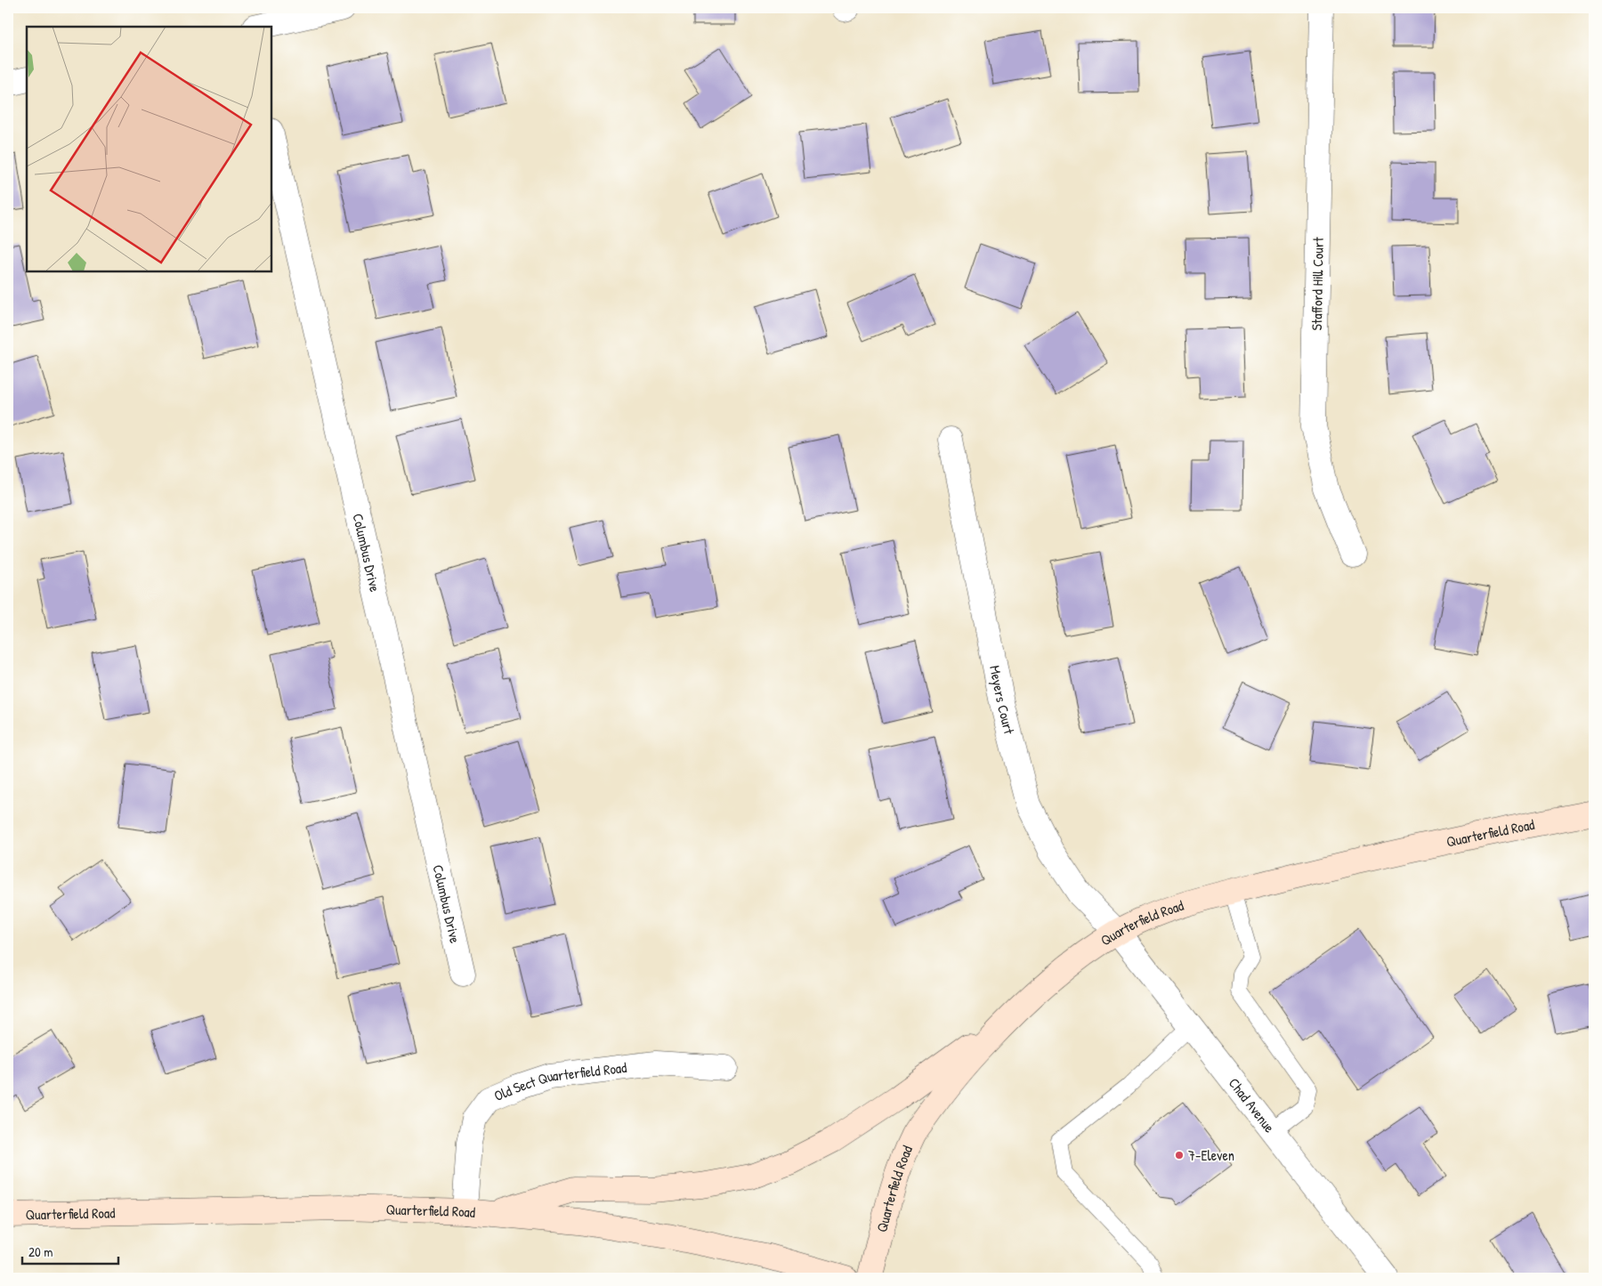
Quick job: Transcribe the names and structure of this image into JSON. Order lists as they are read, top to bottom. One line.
{"streets":{"main road":["Quarterfield Road"],"street":["Stafford Hill Court","Columbus Drive","Meyers Court","Old Sect Quarterfield Road","Chad Avenue"]},"crossings":[["Meyers Court","Quarterfield Road"],["Meyers Court","Chad Avenue"],["Quarterfield Road","Old Sect Quarterfield Road"],["Quarterfield Road","Chad Avenue"]],"places":["7-Eleven"],"scale_bar":"20 m"}
